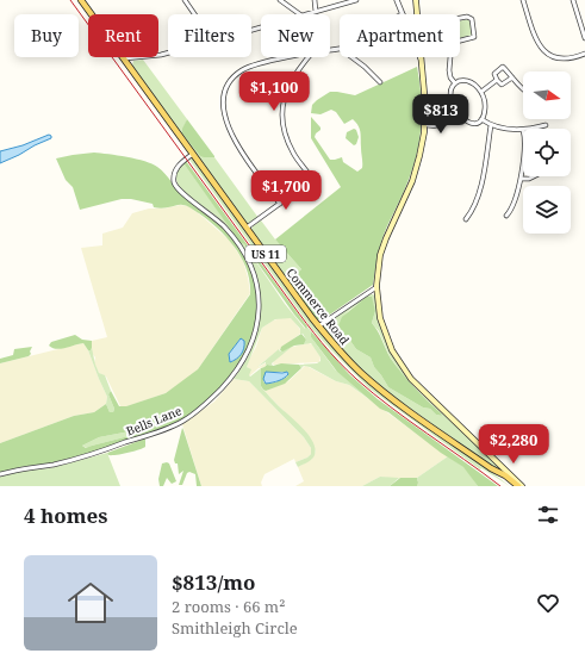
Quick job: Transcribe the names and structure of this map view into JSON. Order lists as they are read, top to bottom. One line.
{"streets":{"main road":["US 11","Commerce Road"],"street":["Bells Lane"]},"crossings":[["US 11","Commerce Road"],["Commerce Road","Bells Lane"]],"north":"right","page":{"chip":["Buy","Rent","Filters","New","Apartment"],"price":["$1,100","$813","$1,700","$2,280"],"heading":"4 homes","list":[{"name":"$813/mo","note":"2 rooms · 66 m² · Smithleigh Circle"}]}}
